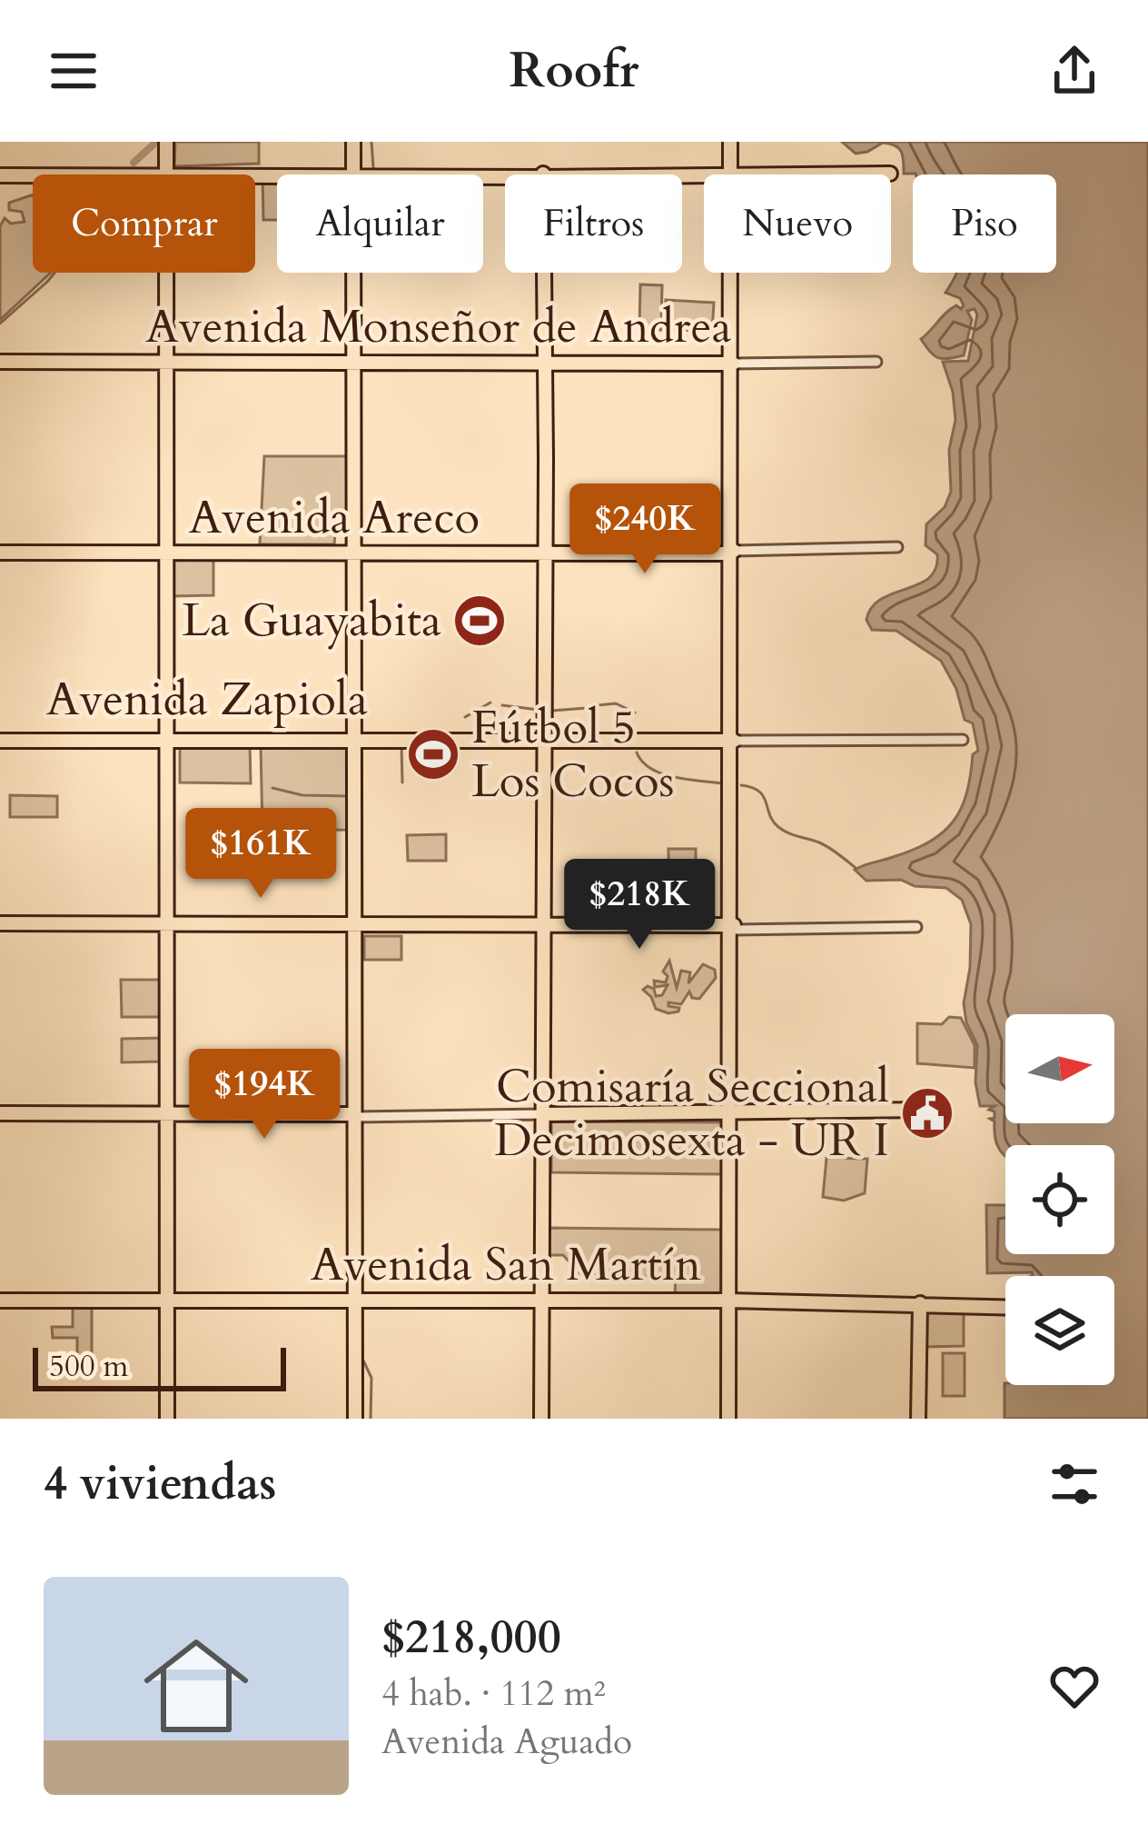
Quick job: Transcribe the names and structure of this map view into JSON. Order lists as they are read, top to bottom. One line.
{"streets":{"main road":["Avenida Monseñor de Andrea","Avenida Areco","Avenida Zapiola","Avenida San Martín"]},"places":{"sports":["La Guayabita","Fútbol 5 Los Cocos"],"public building":["Comisaría Seccional Decimosexta - UR I"]},"scale_bar":"500 m","north":"right","page":{"header":"Roofr","chip":["Comprar","Alquilar","Filtros","Nuevo","Piso"],"price":["$240K","$161K","$218K","$194K"],"scale":"500 m","heading":"4 viviendas","list":[{"name":"$218,000","note":"4 hab. · 112 m² · Avenida Aguado"}]}}
